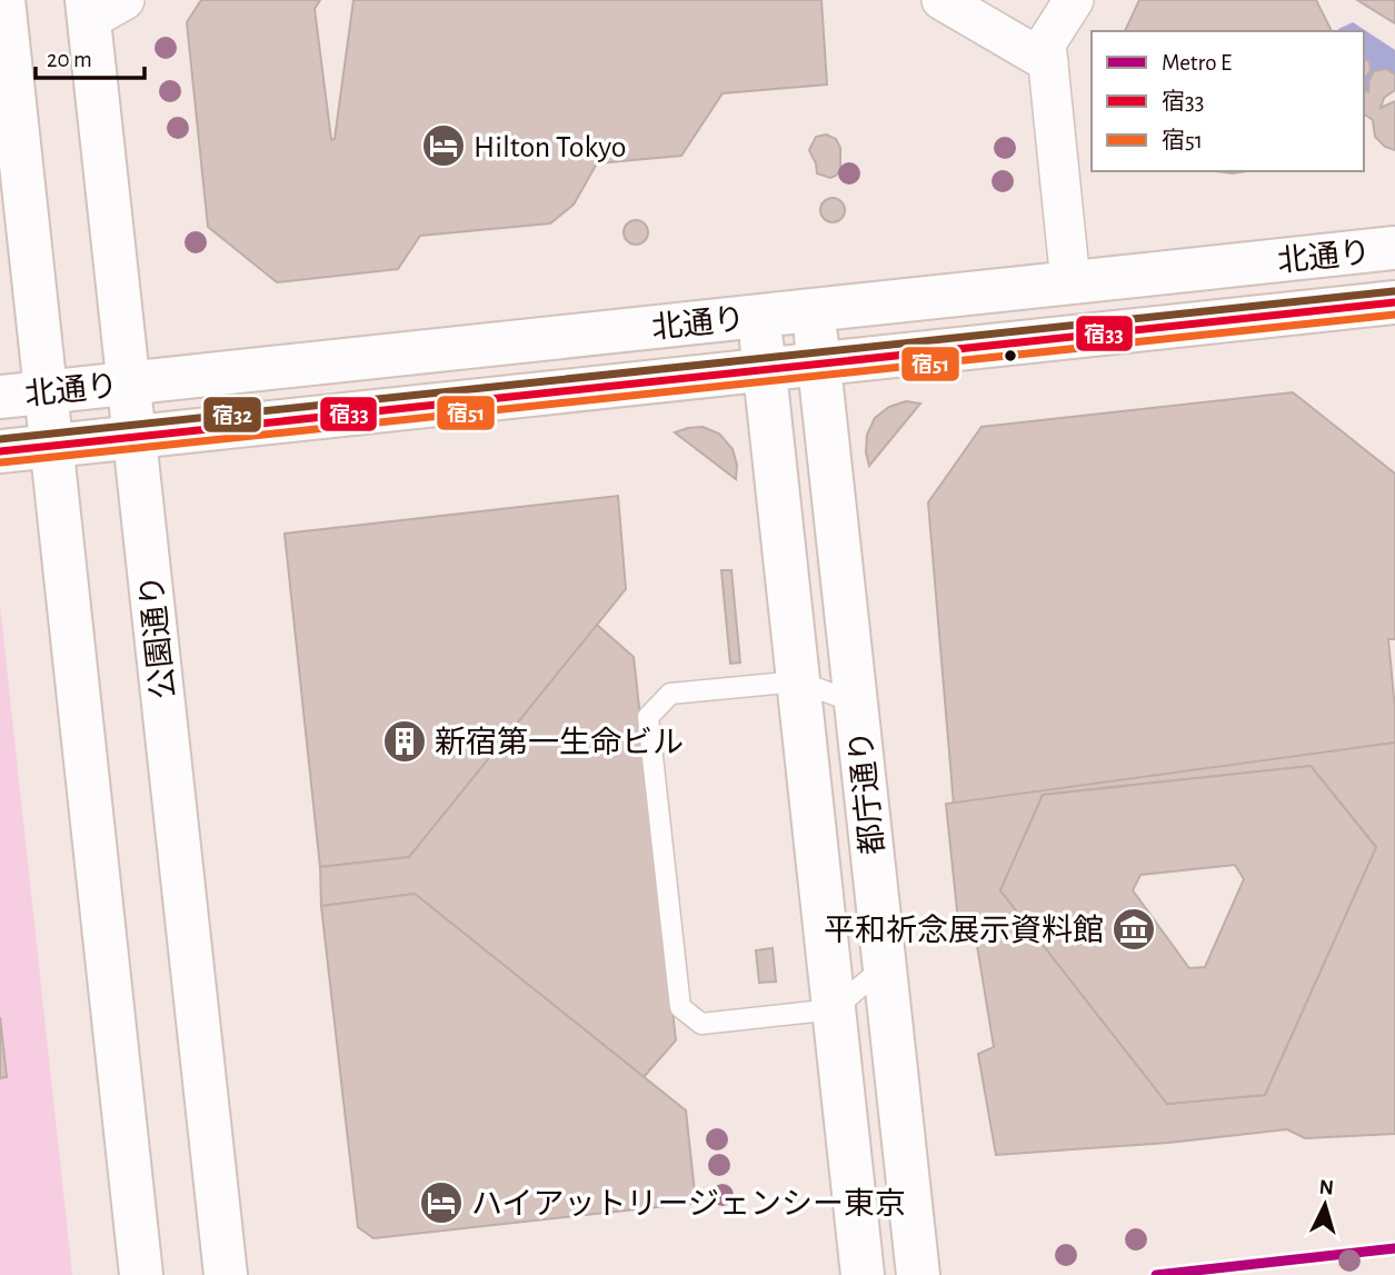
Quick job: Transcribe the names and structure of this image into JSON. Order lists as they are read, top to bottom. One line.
{"streets":{"main road":["北通り","公園通り","都庁通り"]},"crossings":[["北通り","公園通り"],["北通り","都庁通り"]],"places":{"hotel":["Hilton Tokyo","ハイアットリージェンシー東京"],"building":["新宿第一生命ビル"],"museum":["平和祈念展示資料館"]},"lines":["transit line 宿32","transit line 宿33","transit line 宿51","metro line E"],"legend":["Metro E","宿33","宿51"],"scale_bar":"20 m","north":"top"}
